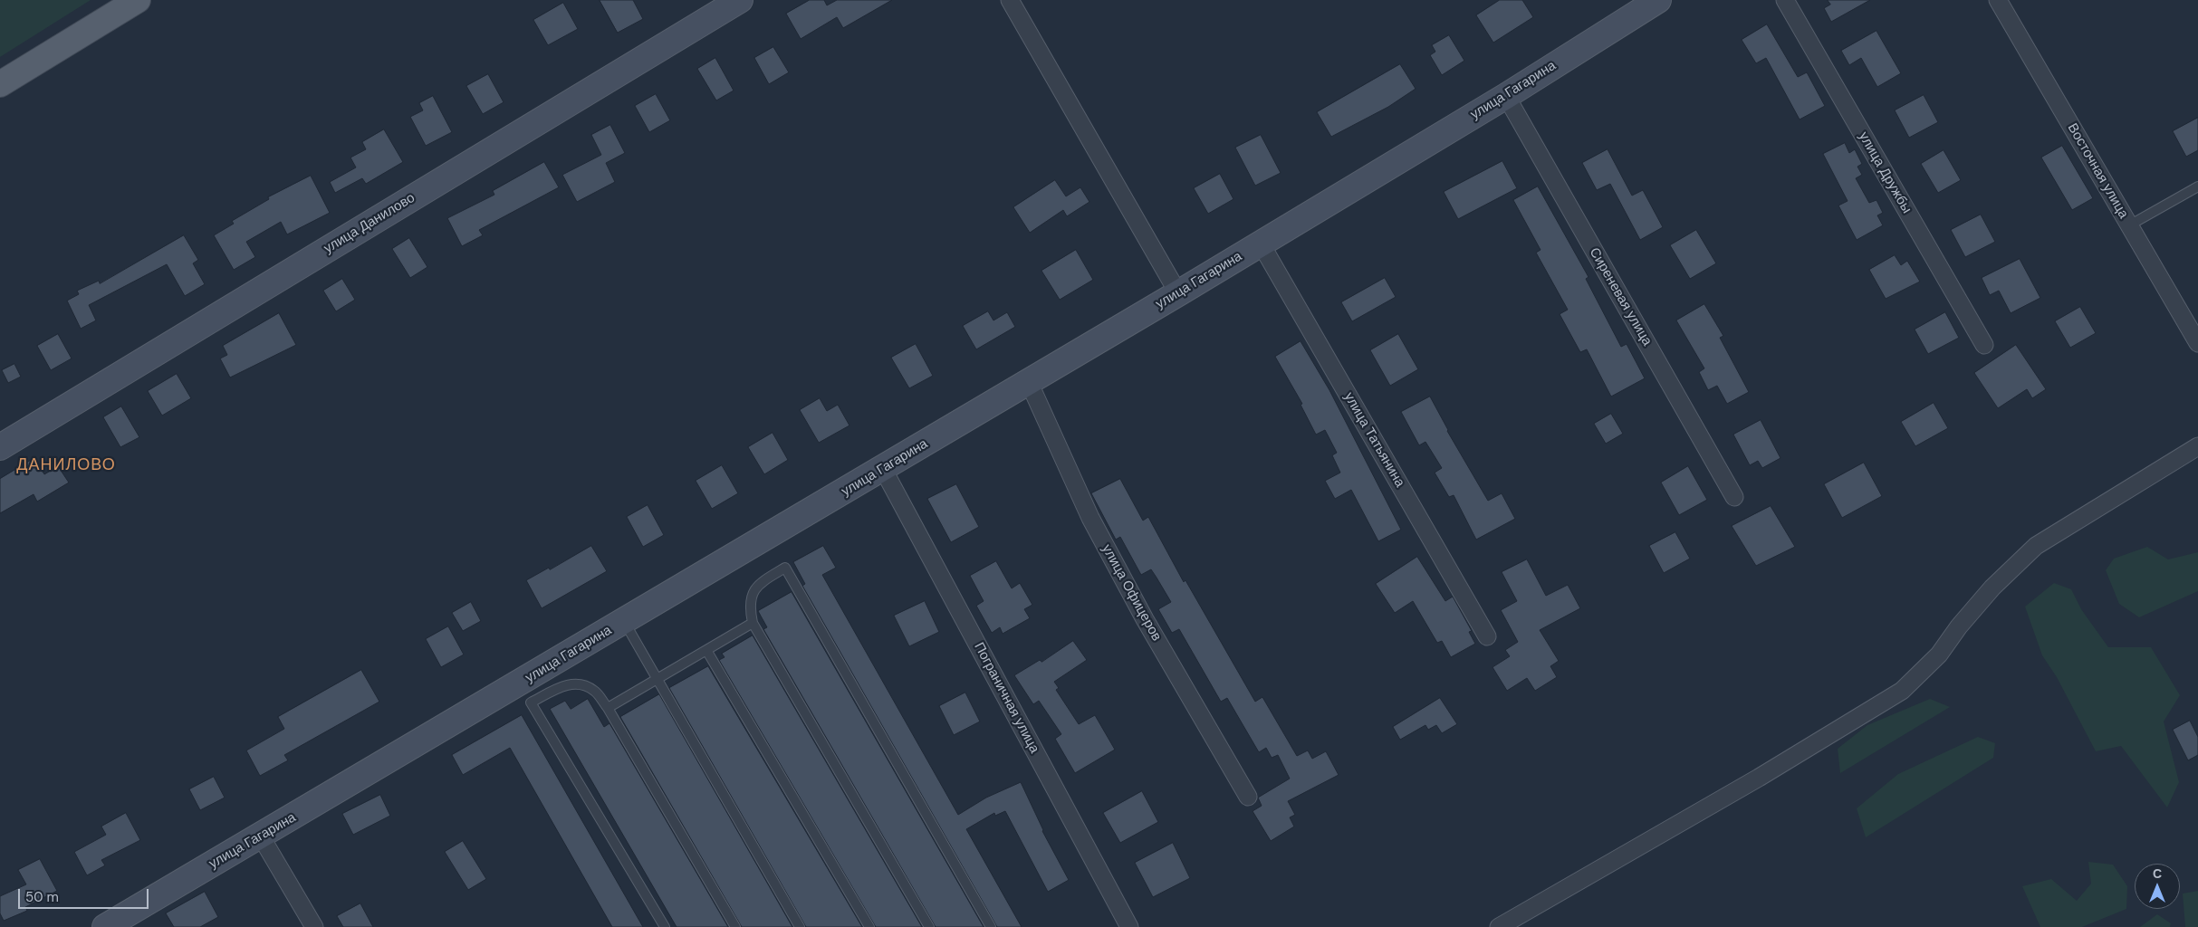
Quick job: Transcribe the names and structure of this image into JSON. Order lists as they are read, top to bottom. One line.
{"streets":{"street":["улица Гагарина","Восточная улица","улица Дружбы","улица Данилово","Сиреневая улица","улица Татьянина","улица Офицеров","Пограничная улица"]},"crossings":[["улица Гагарина","Сиреневая улица"],["улица Гагарина","улица Татьянина"],["улица Гагарина","улица Офицеров"],["улица Гагарина","Пограничная улица"]],"districts":["ДАНИЛОВО"],"scale_bar":"50 m","north":"top"}
